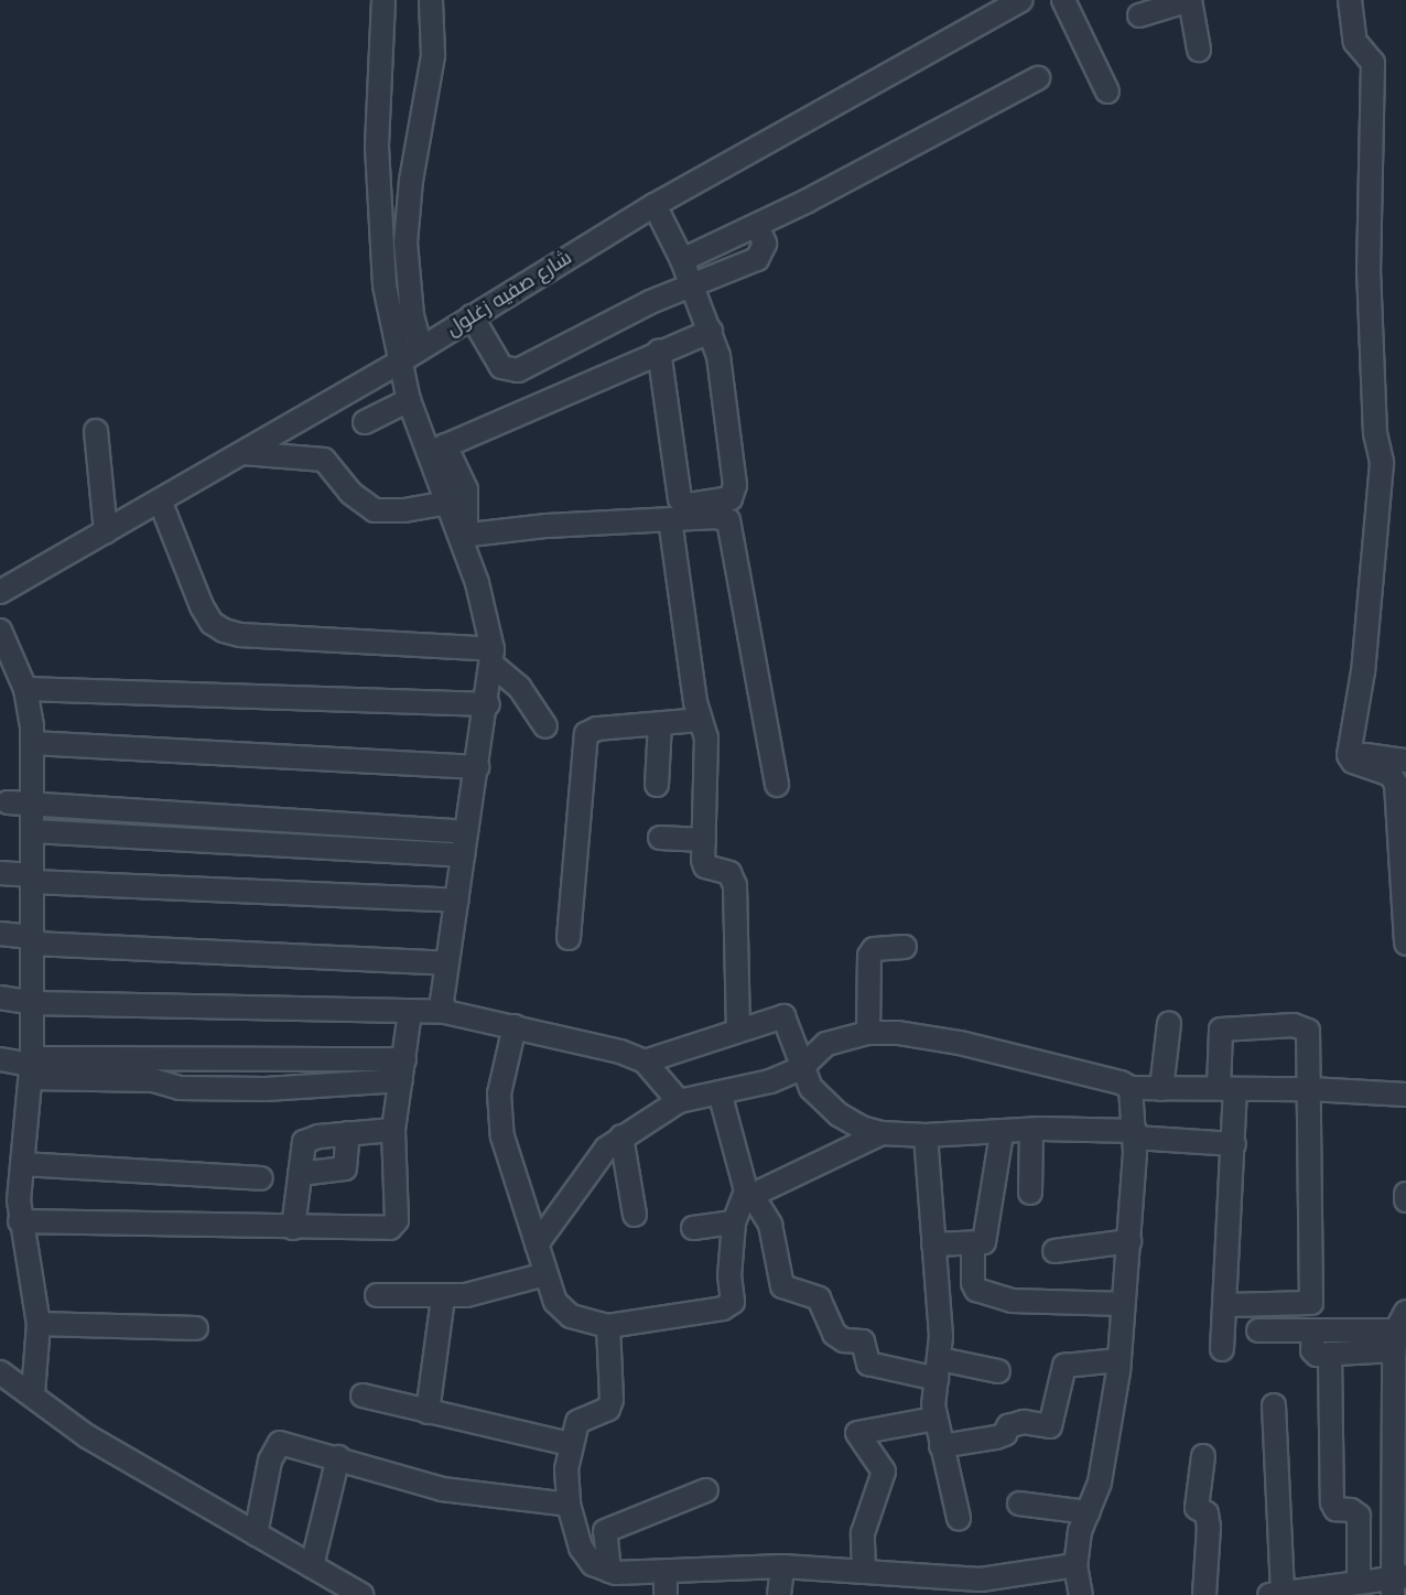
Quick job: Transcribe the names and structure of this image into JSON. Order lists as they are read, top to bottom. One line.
{"streets":{"street":["شارع صفيه زغلول"]}}
